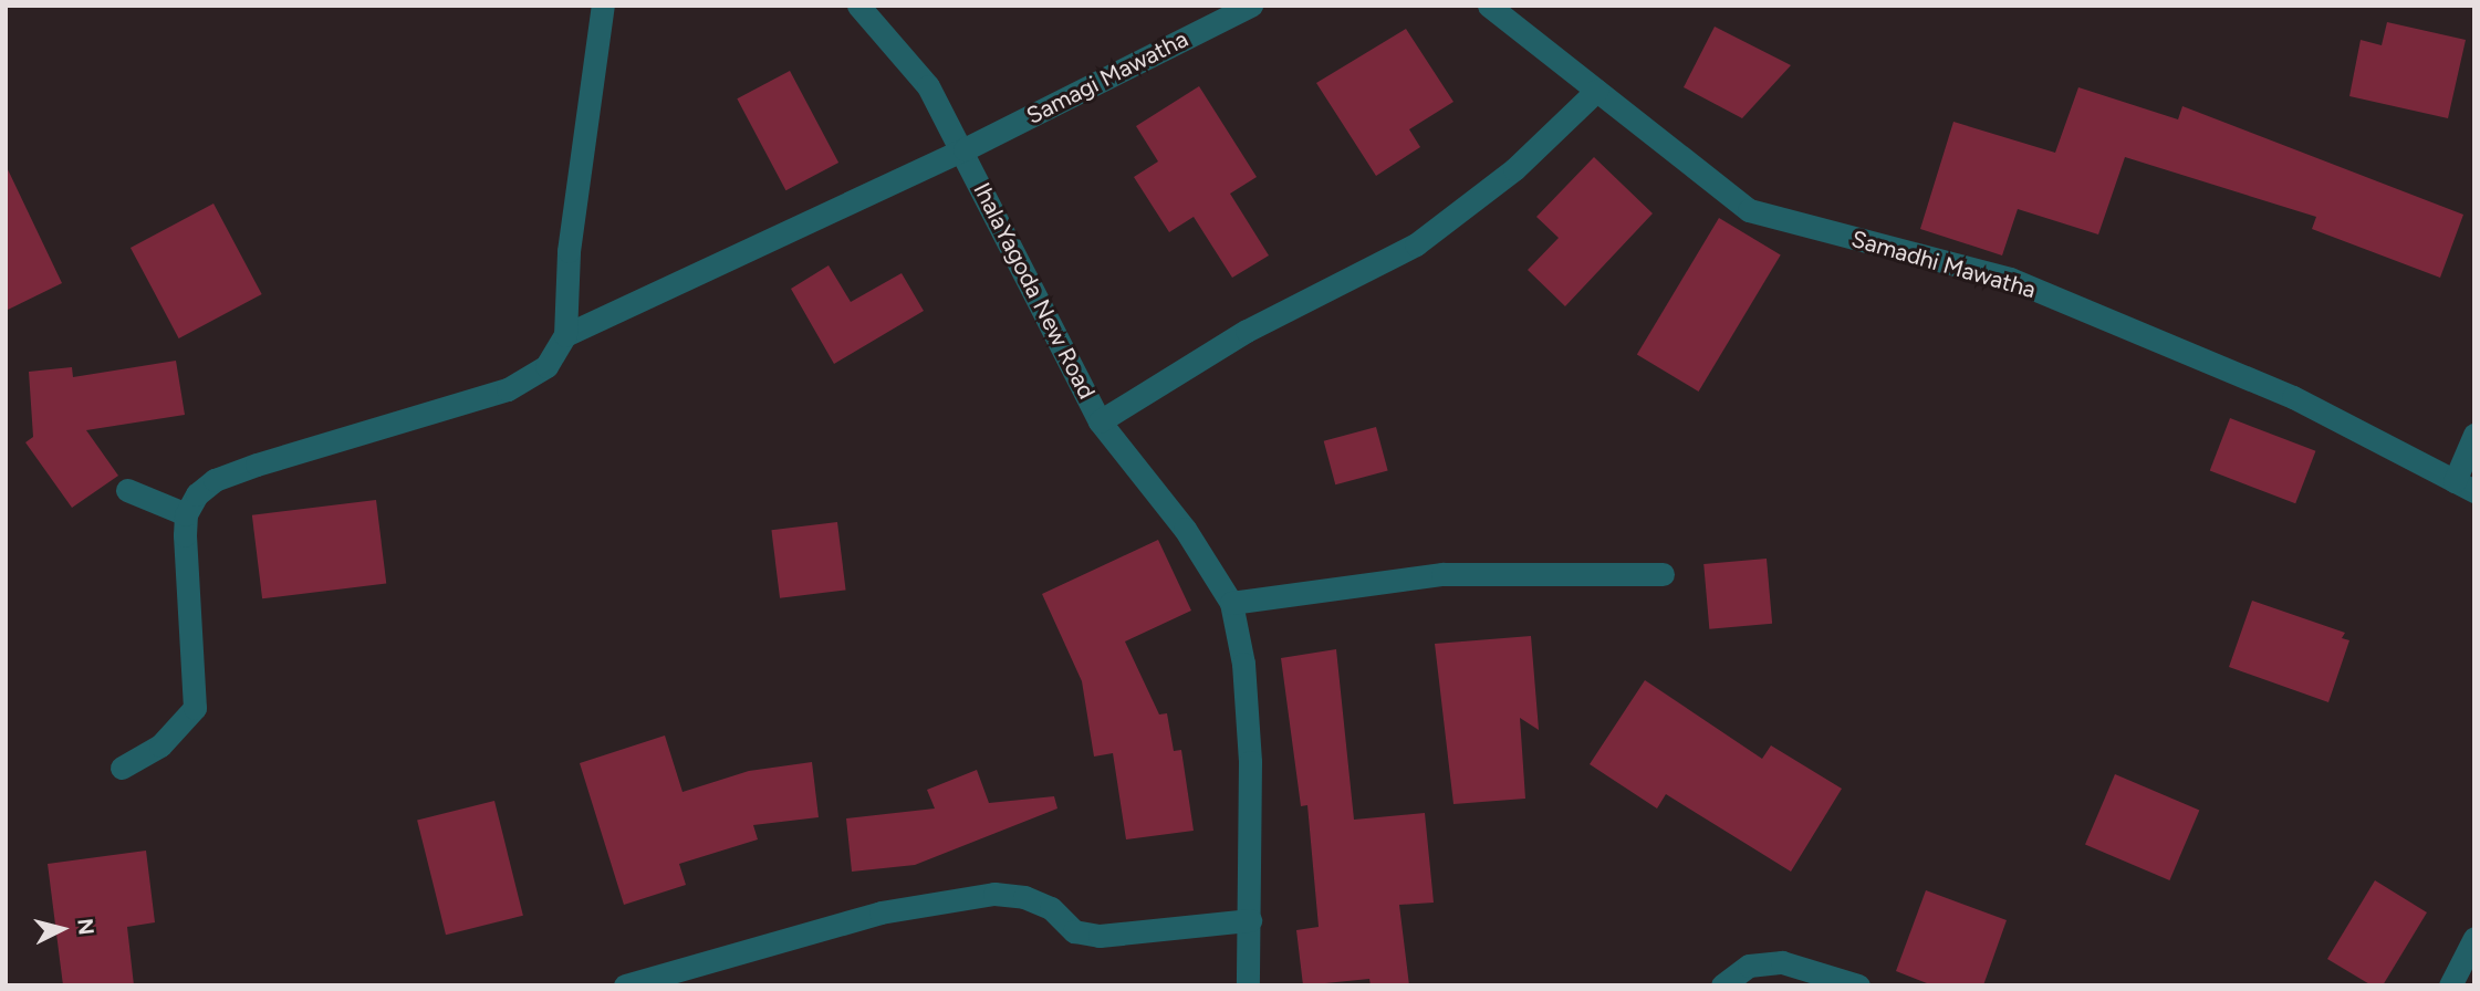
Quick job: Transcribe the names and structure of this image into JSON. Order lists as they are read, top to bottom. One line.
{"streets":{"street":["Samagi Mawatha","Samadhi Mawatha","IhalaYagoda New Road"]},"crossings":[["Samagi Mawatha","IhalaYagoda New Road"]],"north":"right"}
